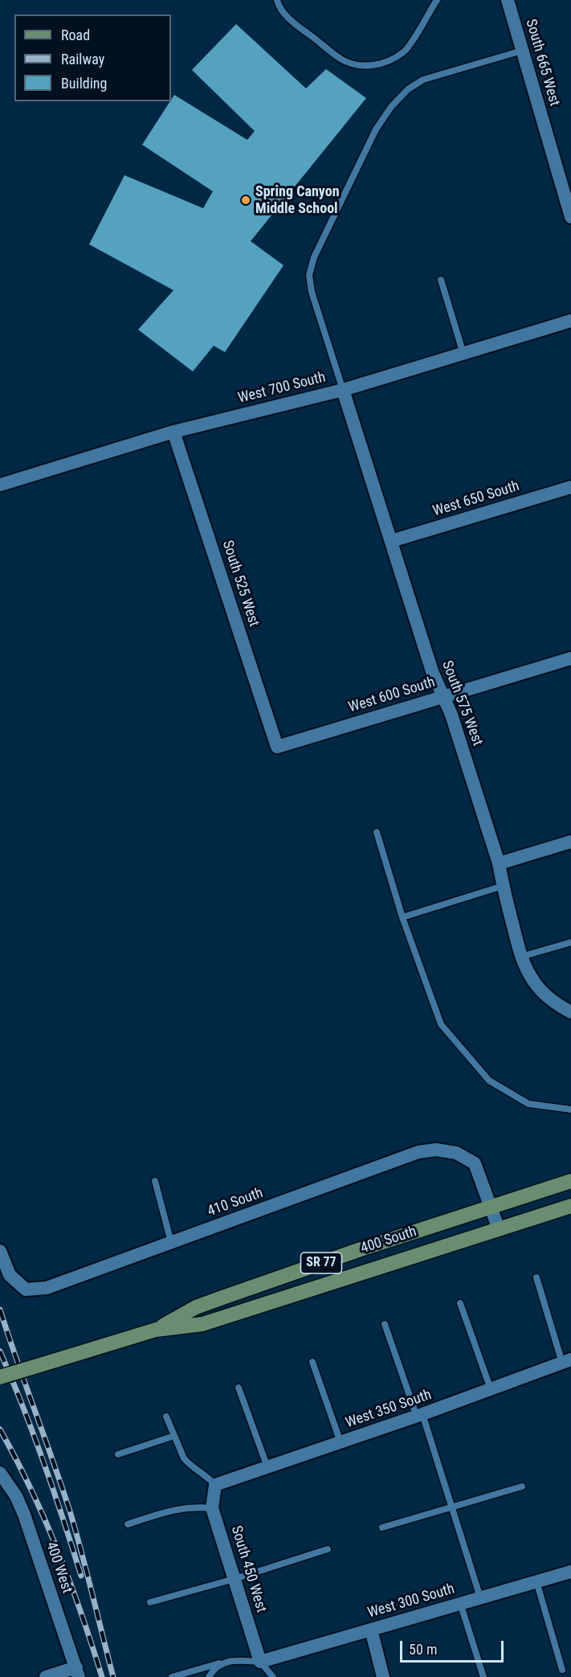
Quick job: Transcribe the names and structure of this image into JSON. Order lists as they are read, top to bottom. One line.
{"streets":{"main road":["400 South","SR 77"],"street":["South 665 West","West 700 South","West 650 South","South 525 West","West 600 South","South 575 West","410 South","West 350 South","400 West","South 450 West","West 300 South"]},"crossings":[["West 700 South","South 525 West"],["West 700 South","South 575 West"],["West 650 South","South 575 West"],["South 525 West","West 600 South"],["West 600 South","South 575 West"],["410 South","400 South"],["West 350 South","South 450 West"],["South 450 West","West 300 South"]],"places":["Spring Canyon Middle School"],"legend":["Road","Railway","Building"],"scale_bar":"50 m"}
